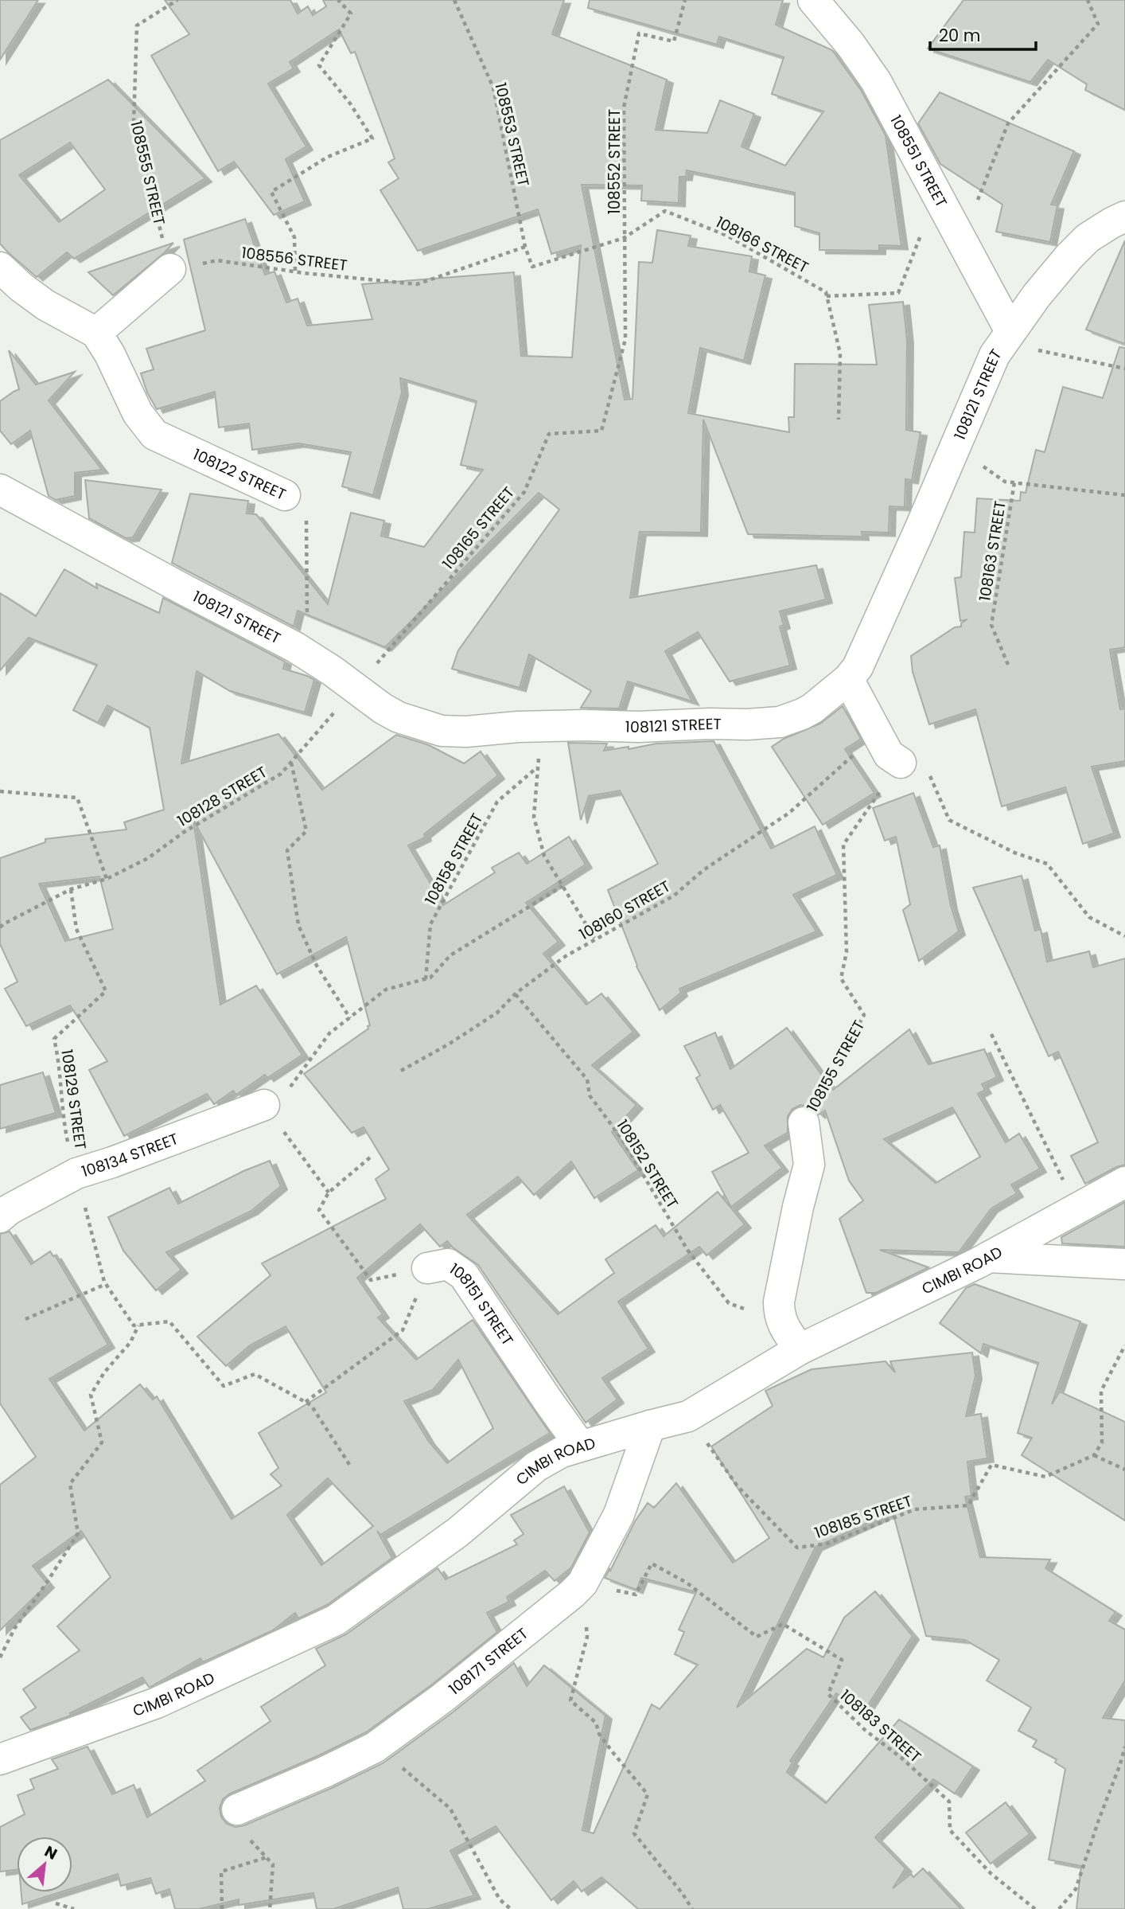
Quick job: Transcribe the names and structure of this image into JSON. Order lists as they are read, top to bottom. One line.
{"streets":{"street":["108551 STREET","108121 STREET","108122 STREET","108155 STREET","108134 STREET","CIMBI ROAD","108151 STREET","108171 STREET"],"path":["108553 STREET","108552 STREET","108555 STREET","108166 STREET","108556 STREET","108165 STREET","108163 STREET","108128 STREET","108158 STREET","108160 STREET","108129 STREET","108152 STREET","108185 STREET","108183 STREET"]},"crossings":[["108553 STREET","108556 STREET"],["108551 STREET","108121 STREET"],["108552 STREET","108166 STREET"],["108552 STREET","108165 STREET"],["108555 STREET","108556 STREET"],["108166 STREET","108165 STREET"],["108121 STREET","108122 STREET"],["108121 STREET","108165 STREET"],["108121 STREET","108128 STREET"],["108165 STREET","108128 STREET"],["108128 STREET","108129 STREET"],["108160 STREET","108152 STREET"],["108155 STREET","108152 STREET"],["108129 STREET","108134 STREET"],["CIMBI ROAD","108151 STREET"],["CIMBI ROAD","108185 STREET"],["CIMBI ROAD","108171 STREET"],["108171 STREET","108183 STREET"]],"scale_bar":"20 m","north":"top right"}
